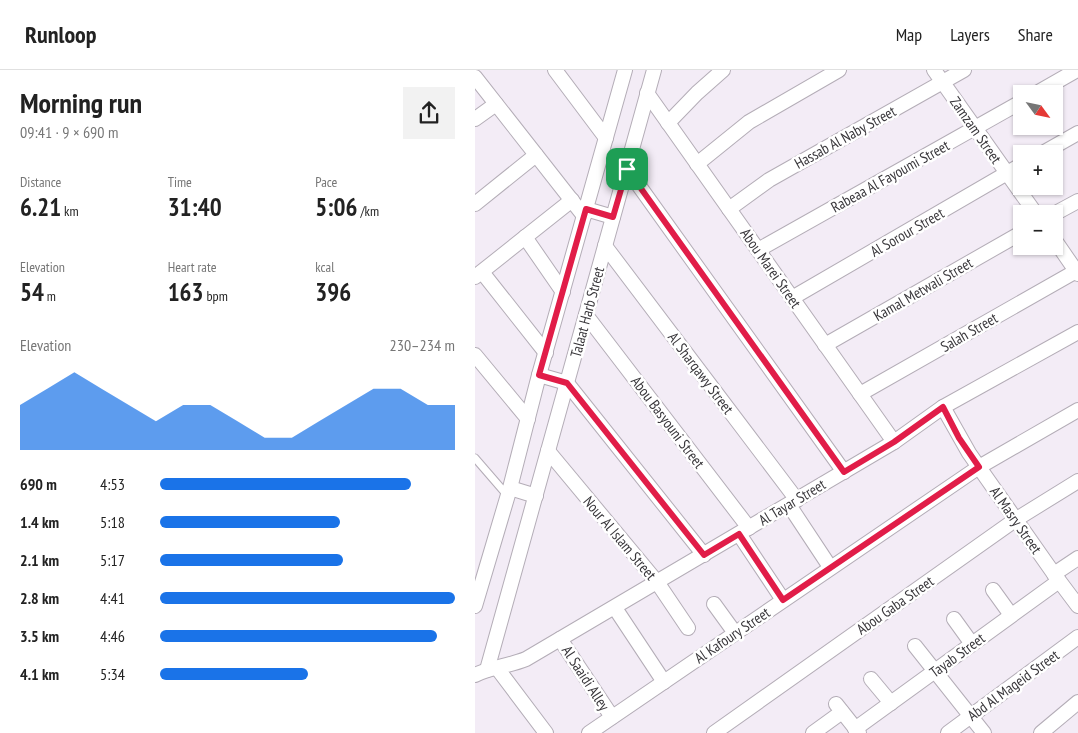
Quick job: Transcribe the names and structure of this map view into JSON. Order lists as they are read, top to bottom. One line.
{"streets":{"street":["Zamzam Street","Hassab Al Naby Street","Rabeaa Al Fayoumi Street","Al Sorour Street","Abou Marei Street","Kamal Metwali Street","Talaat Harb Street","Salah Street","Al Sharqawy Street","Abou Basyouni Street","Al Tayar Street","Al Masry Street","Nour Al Islam Street","Abou Gaba Street","Al Kafoury Street","Tayab Street","Al Saaidi Alley","Abd Al Mageid Street"]},"crossings":[["Zamzam Street","Hassab Al Naby Street"],["Zamzam Street","Rabeaa Al Fayoumi Street"],["Zamzam Street","Al Sorour Street"],["Hassab Al Naby Street","Abou Marei Street"],["Rabeaa Al Fayoumi Street","Abou Marei Street"],["Al Sorour Street","Abou Marei Street"],["Abou Marei Street","Kamal Metwali Street"],["Abou Marei Street","Talaat Harb Street"],["Abou Marei Street","Salah Street"],["Abou Marei Street","Al Tayar Street"],["Talaat Harb Street","Al Sharqawy Street"],["Talaat Harb Street","Abou Basyouni Street"],["Talaat Harb Street","Al Tayar Street"],["Talaat Harb Street","Nour Al Islam Street"],["Al Sharqawy Street","Al Tayar Street"],["Al Sharqawy Street","Al Kafoury Street"],["Abou Basyouni Street","Al Tayar Street"],["Abou Basyouni Street","Al Kafoury Street"],["Al Tayar Street","Al Masry Street"],["Al Tayar Street","Nour Al Islam Street"],["Al Tayar Street","Al Saaidi Alley"],["Al Masry Street","Abou Gaba Street"],["Al Masry Street","Al Kafoury Street"],["Al Masry Street","Tayab Street"],["Al Kafoury Street","Al Saaidi Alley"]],"north":"bottom right","page":{"header":"Runloop","nav":["Map","Layers","Share"],"heading":["Morning run","09:41 · 9 × 690 m"],"map_buttons":["+","−"],"stats":[["Distance","6.21 km"],["Time","31:40"],["Pace","5:06 /km"],["Elevation","54 m"],["Heart rate","163 bpm"],["kcal","396"]],"chart":["Elevation","230–234 m"],"list":[{"name":"690 m","note":"4:53"},{"name":"1.4 km","note":"5:18"},{"name":"2.1 km","note":"5:17"},{"name":"2.8 km","note":"4:41"},{"name":"3.5 km","note":"4:46"},{"name":"4.1 km","note":"5:34"}]}}
